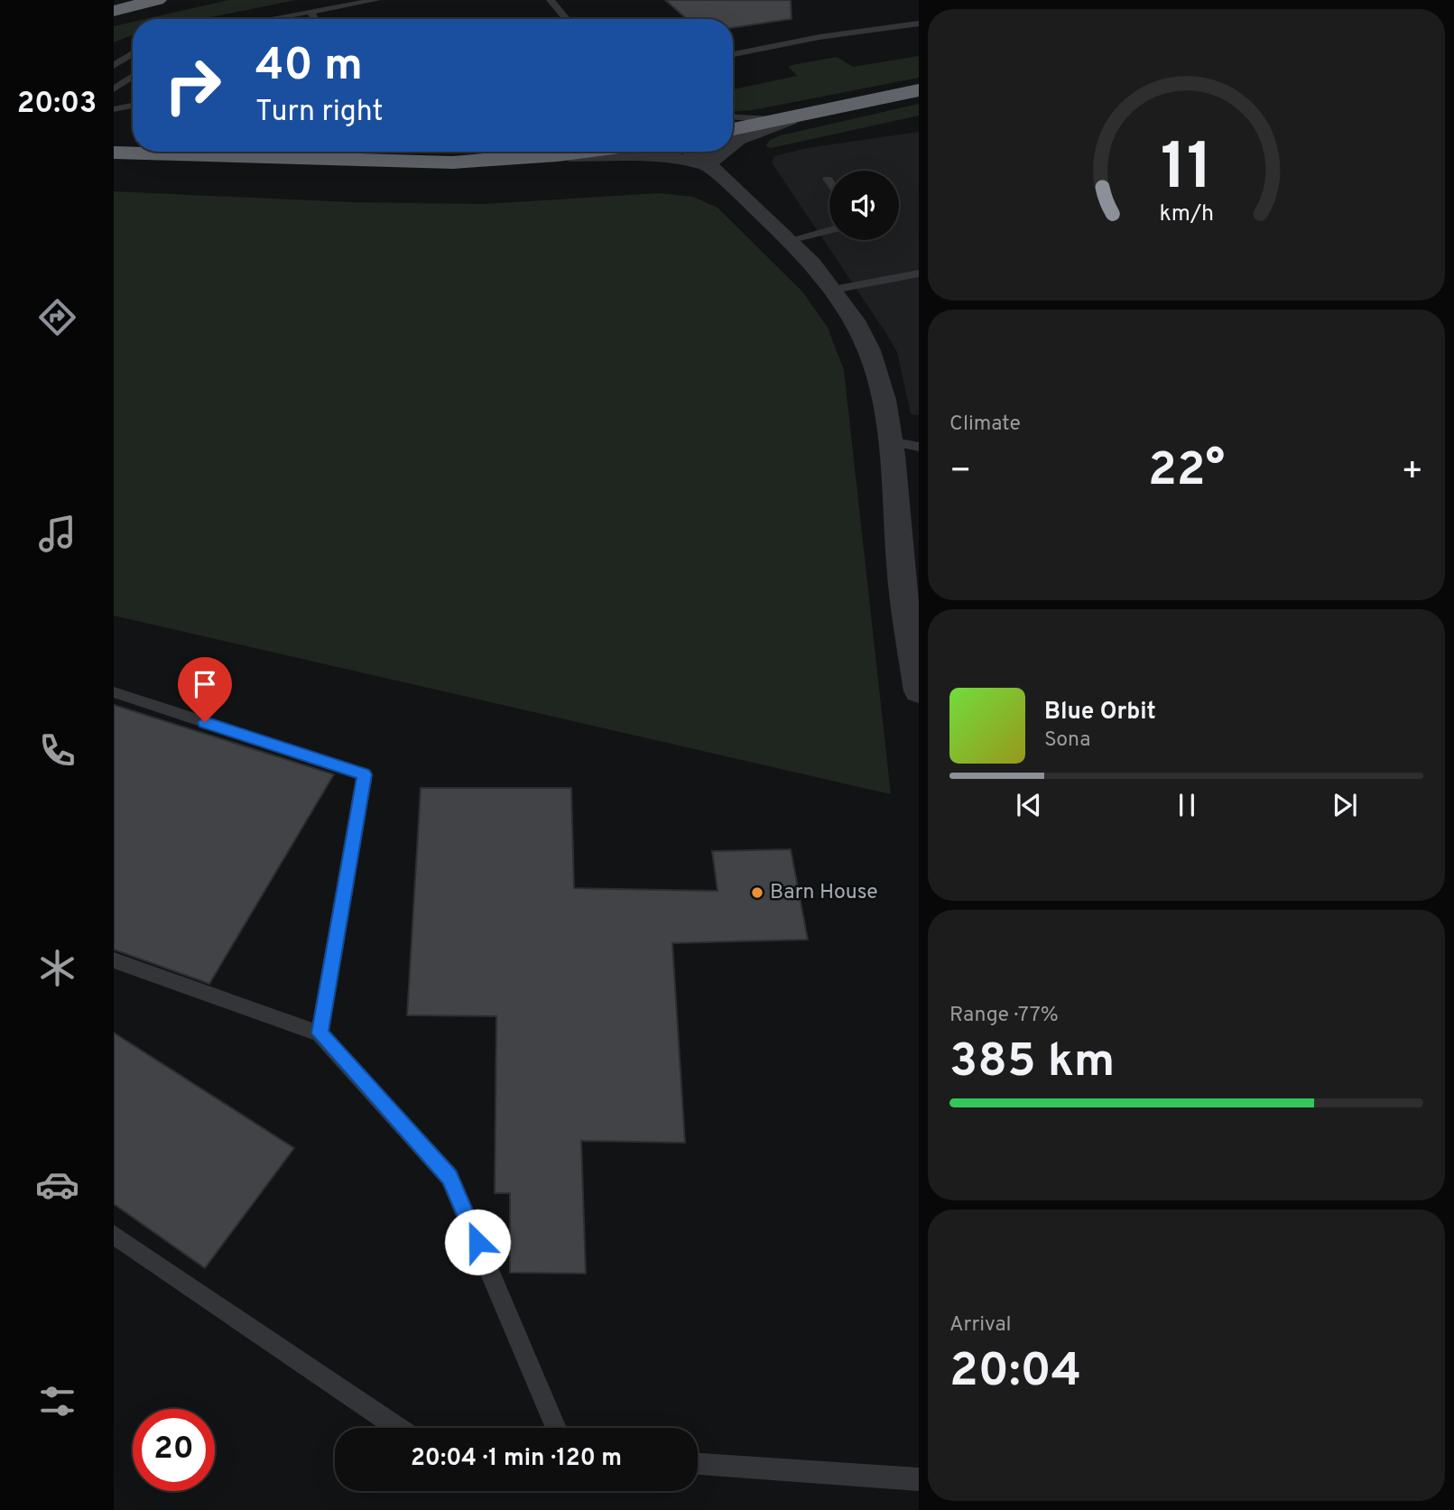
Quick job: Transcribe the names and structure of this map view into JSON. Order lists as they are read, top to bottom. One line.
{"places":["Barn House"],"page":{"tabs":"20:03","turn":["40 m","Turn right"],"tile":["Climate",["Range · 77%","385 km"],["Arrival","20:04"]],"heat":["−","22°","+"],"song":["Blue Orbit","Sona"],"limit":"20","trip":"20:04 · 1 min · 120 m","gauge":["11","km/h"]}}
